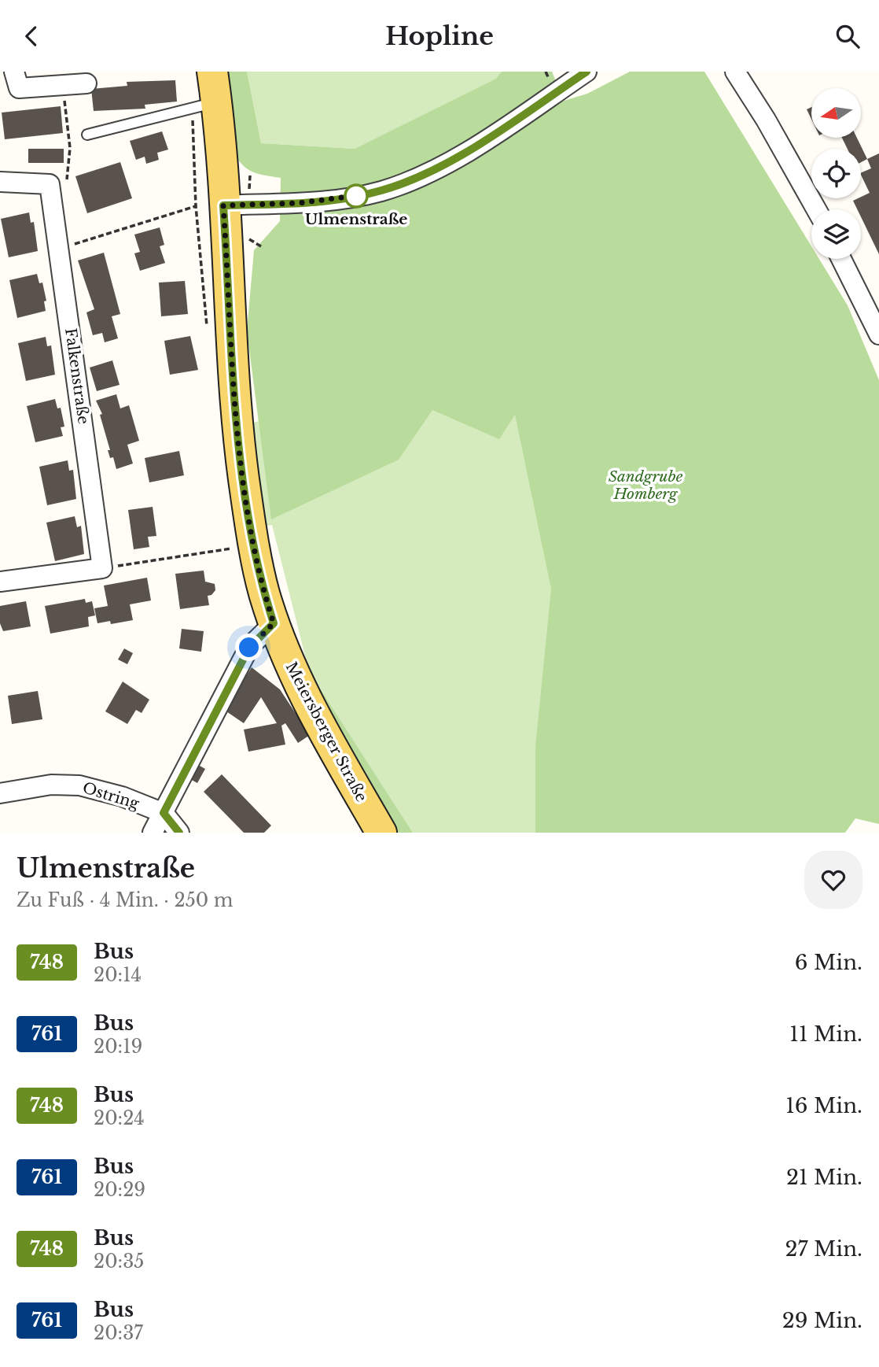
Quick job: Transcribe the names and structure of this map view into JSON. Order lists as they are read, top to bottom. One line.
{"streets":{"main road":["Meiersberger Straße"],"street":["Falkenstraße","Ostring"]},"parks":["Sandgrube Homberg"],"places":["Ulmenstraße"],"lines":["bus line 748"],"north":"left","page":{"header":"Hopline","heading":["Ulmenstraße","Zu Fuß · 4 Min. · 250 m"],"list":[{"mark":"748","name":"Bus","note":"20:14","value":"6 Min."},{"mark":"761","name":"Bus","note":"20:19","value":"11 Min."},{"mark":"748","name":"Bus","note":"20:24","value":"16 Min."},{"mark":"761","name":"Bus","note":"20:29","value":"21 Min."},{"mark":"748","name":"Bus","note":"20:35","value":"27 Min."},{"mark":"761","name":"Bus","note":"20:37","value":"29 Min."}]}}
